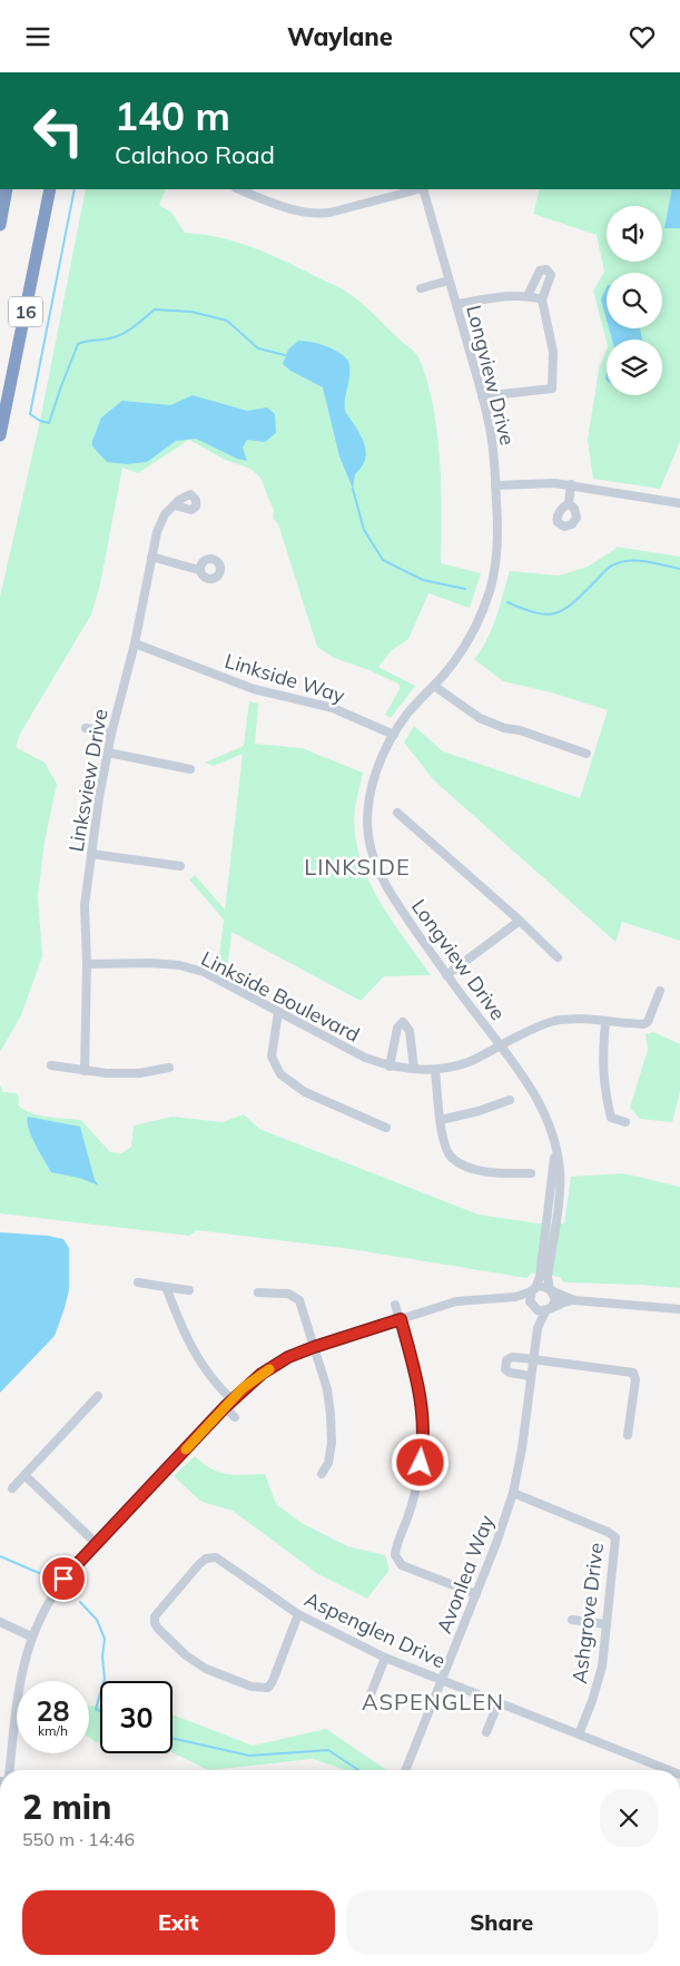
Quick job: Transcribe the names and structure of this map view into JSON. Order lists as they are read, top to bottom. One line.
{"streets":{"highway":["16"],"street":["Longview Drive","Linkside Way","Linksview Drive","Linkside Boulevard","Avonlea Way","Ashgrove Drive","Aspenglen Drive"]},"crossings":[["Longview Drive","Linkside Way"],["Longview Drive","Linkside Boulevard"],["Longview Drive","Avonlea Way"],["Linkside Way","Linksview Drive"],["Linksview Drive","Linkside Boulevard"],["Avonlea Way","Ashgrove Drive"],["Avonlea Way","Aspenglen Drive"],["Ashgrove Drive","Aspenglen Drive"]],"districts":["LINKSIDE","ASPENGLEN"],"page":{"header":"Waylane","turn":["140 m","Calahoo Road"],"speed":"28 km/h","limit":"30","heading":["2 min","550 m · 14:46"],"buttons":["Exit","Share"]}}
